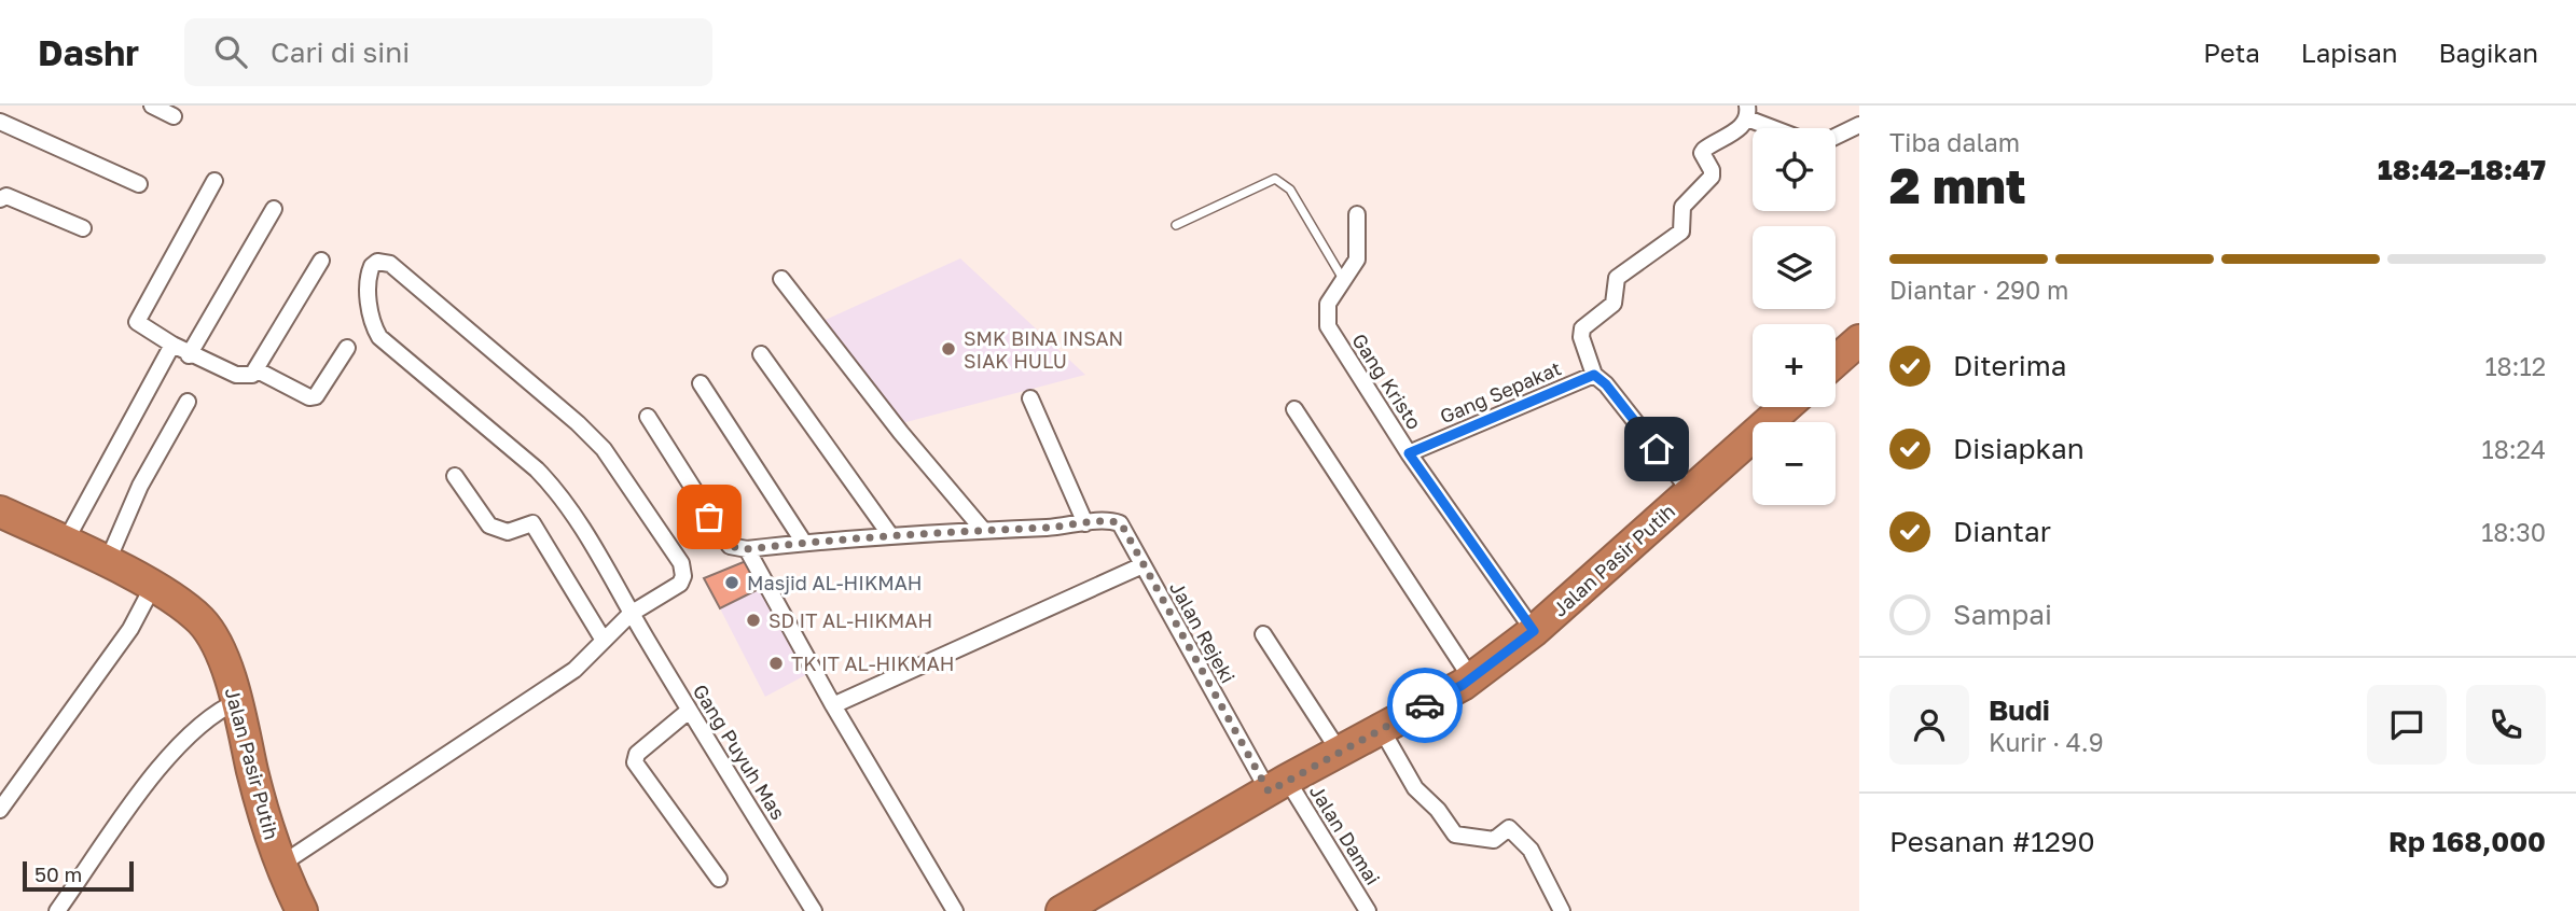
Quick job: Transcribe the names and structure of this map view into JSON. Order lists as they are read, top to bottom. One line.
{"streets":{"highway":["Jalan Pasir Putih"],"street":["Gang Kristo","Gang Sepakat","Jalan Rejeki","Gang Puyuh Mas","Jalan Damai"]},"crossings":[["Gang Kristo","Gang Sepakat"],["Gang Kristo","Jalan Pasir Putih"],["Jalan Pasir Putih","Jalan Rejeki"],["Jalan Pasir Putih","Jalan Damai"],["Jalan Rejeki","Jalan Damai"]],"places":["SMK BINA INSAN SIAK HULU","Masjid AL-HIKMAH","SD IT AL-HIKMAH","TK IT AL-HIKMAH"],"scale_bar":"50 m","page":{"header":"Dashr","search":"Cari di sini","nav":["Peta","Lapisan","Bagikan"],"heading":["2 mnt","Tiba dalam","18:42–18:47"],"panel":["Budi","Kurir · 4.9","Pesanan #1290","Rp 168,000"],"map_buttons":["+","−"],"bar":"Diantar · 290 m","list":[["Diterima","18:12"],["Disiapkan","18:24"],["Diantar","18:30"],"Sampai"],"scale":"50 m"}}
